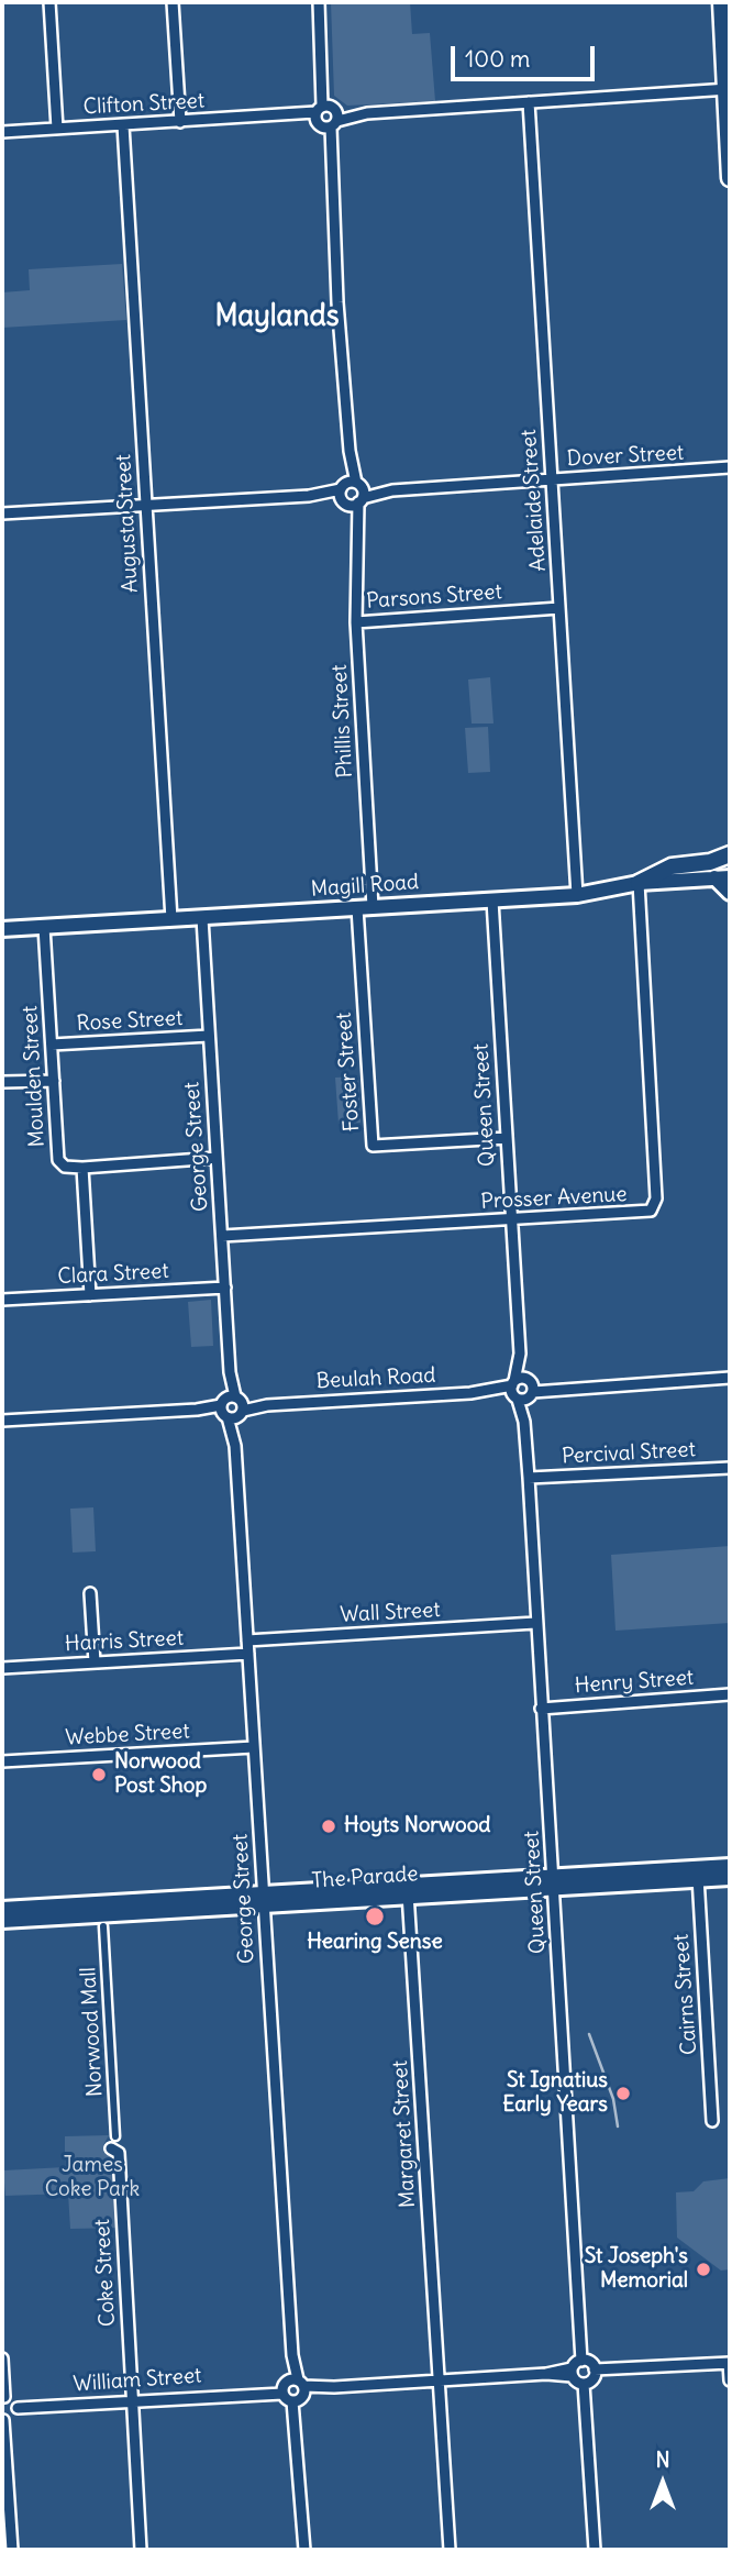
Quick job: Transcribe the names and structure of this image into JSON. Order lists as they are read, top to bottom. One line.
{"streets":{"main road":["Magill Road","The Parade"],"street":["Clifton Street","Dover Street","Adelaide Street","Augusta Street","Parsons Street","Phillis Street","Rose Street","Foster Street","Moulden Street","Queen Street","George Street","Prosser Avenue","Clara Street","Beulah Road","Percival Street","Wall Street","Harris Street","Henry Street","Webbe Street","Cairns Street","Norwood Mall","Margaret Street","Coke Street","William Street"]},"crossings":[["Clifton Street","Adelaide Street"],["Clifton Street","Augusta Street"],["Clifton Street","Phillis Street"],["Dover Street","Adelaide Street"],["Dover Street","Augusta Street"],["Dover Street","Phillis Street"],["Adelaide Street","Parsons Street"],["Adelaide Street","Magill Road"],["Augusta Street","Magill Road"],["Parsons Street","Phillis Street"],["Phillis Street","Magill Road"],["Magill Road","Foster Street"],["Magill Road","Moulden Street"],["Magill Road","Queen Street"],["Magill Road","George Street"],["Magill Road","Prosser Avenue"],["Rose Street","Moulden Street"],["Rose Street","George Street"],["Foster Street","Queen Street"],["Queen Street","Prosser Avenue"],["Queen Street","Beulah Road"],["Queen Street","Percival Street"],["Queen Street","Wall Street"],["Queen Street","Henry Street"],["Queen Street","The Parade"],["Queen Street","William Street"],["George Street","Prosser Avenue"],["George Street","Clara Street"],["George Street","Beulah Road"],["George Street","Wall Street"],["George Street","Harris Street"],["George Street","Webbe Street"],["George Street","The Parade"],["George Street","William Street"],["The Parade","Cairns Street"],["The Parade","Margaret Street"],["Margaret Street","William Street"],["Coke Street","William Street"]],"districts":["Maylands"],"parks":["James Coke Park"],"places":["Norwood Post Shop","Hoyts Norwood","Hearing Sense","St Ignatius Early Years","St Joseph's Memorial"],"scale_bar":"100 m","north":"top"}
